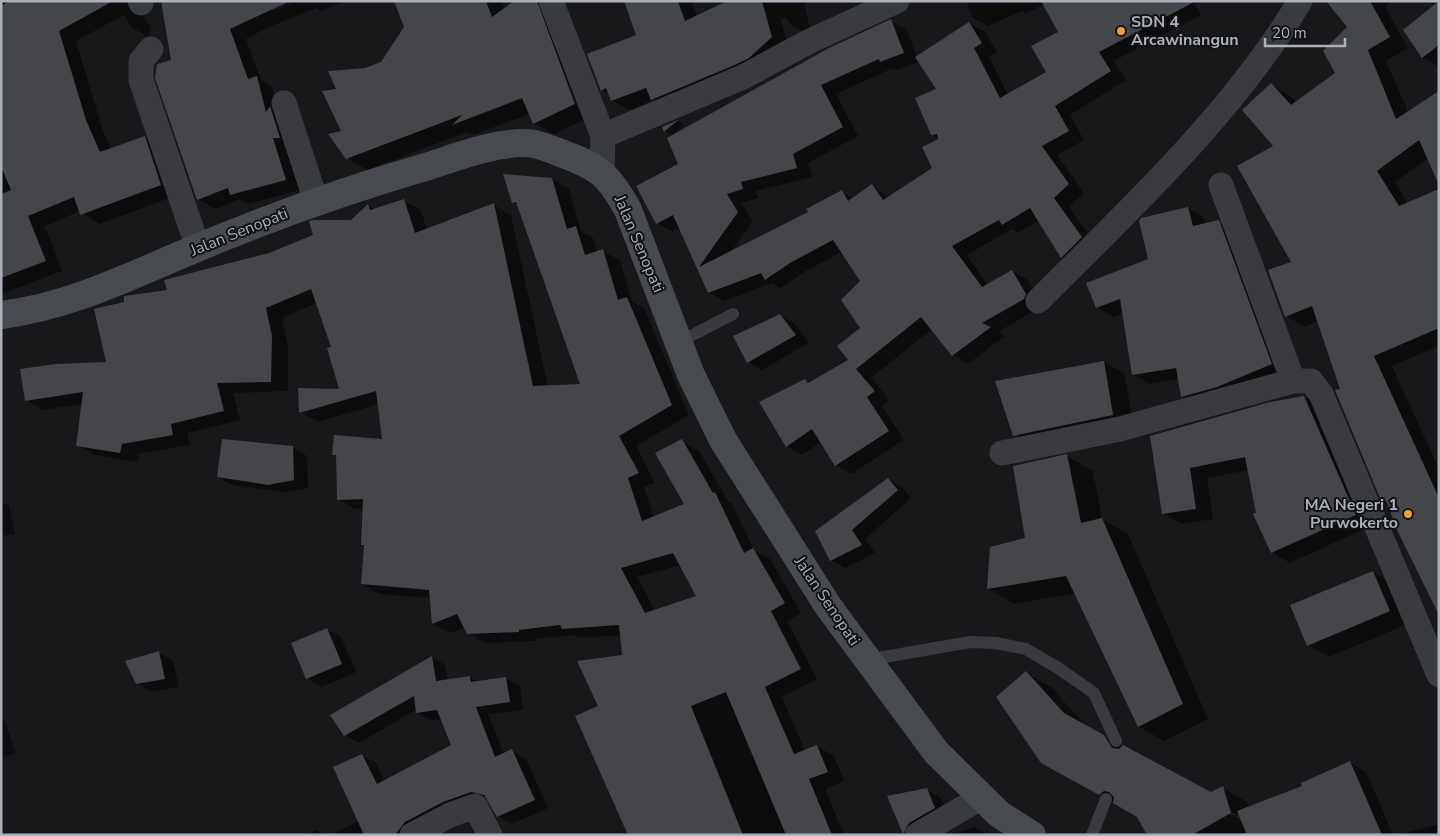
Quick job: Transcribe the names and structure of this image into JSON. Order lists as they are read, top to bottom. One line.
{"streets":{"main road":["Jalan Senopati"]},"places":["SDN 4 Arcawinangun","MA Negeri 1 Purwokerto"],"scale_bar":"20 m"}
